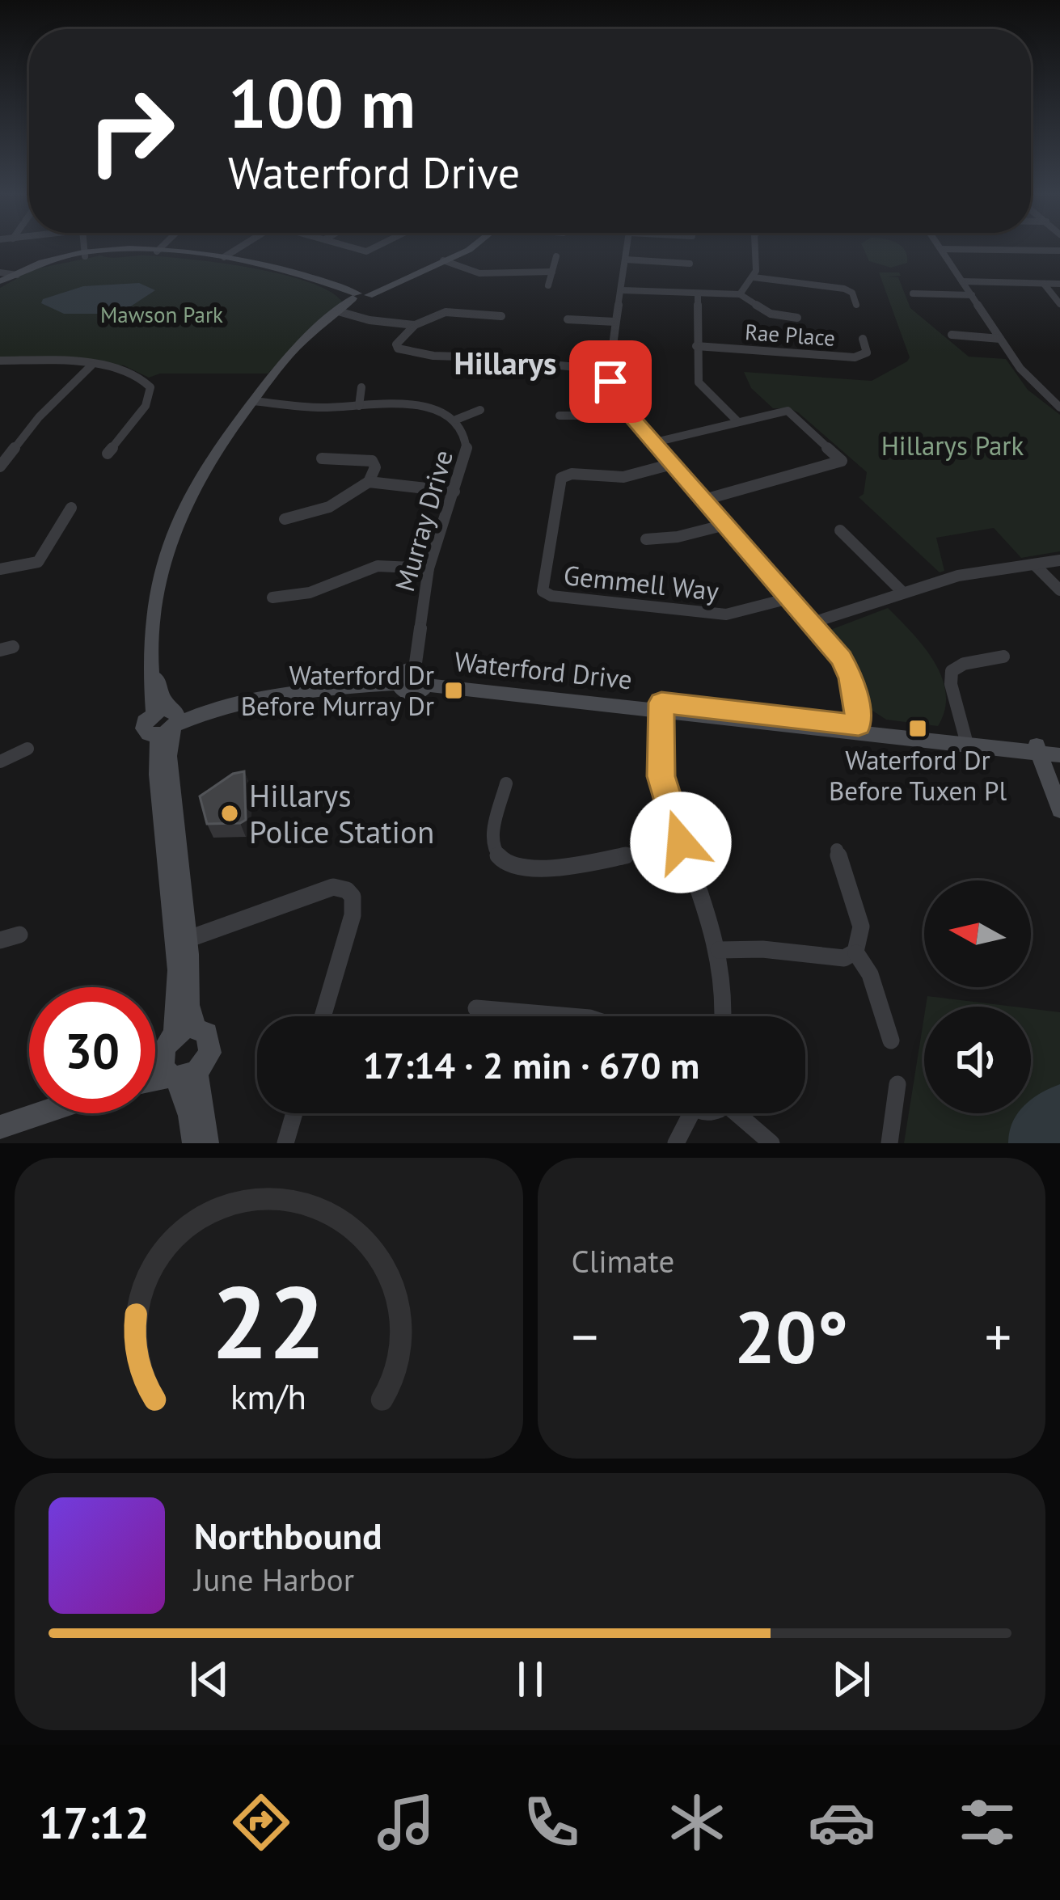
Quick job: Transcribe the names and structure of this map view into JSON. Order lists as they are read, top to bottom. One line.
{"streets":{"street":["Rae Place","Murray Drive","Gemmell Way","Waterford Drive"]},"crossings":[["Murray Drive","Waterford Drive"]],"districts":["Hillarys"],"parks":["Mawson Park","Hillarys Park"],"places":{"transit":["Waterford Dr Before Murray Dr","Waterford Dr Before Tuxen Pl"],"other":["Hillarys Police Station"]},"north":"left","page":{"turn":["100 m","Waterford Drive"],"limit":"30","trip":"17:14 · 2 min · 670 m","tile":"Climate","heat":["−","20°","+"],"song":["Northbound","June Harbor"],"tabs":"17:12","gauge":["22","km/h"]}}
